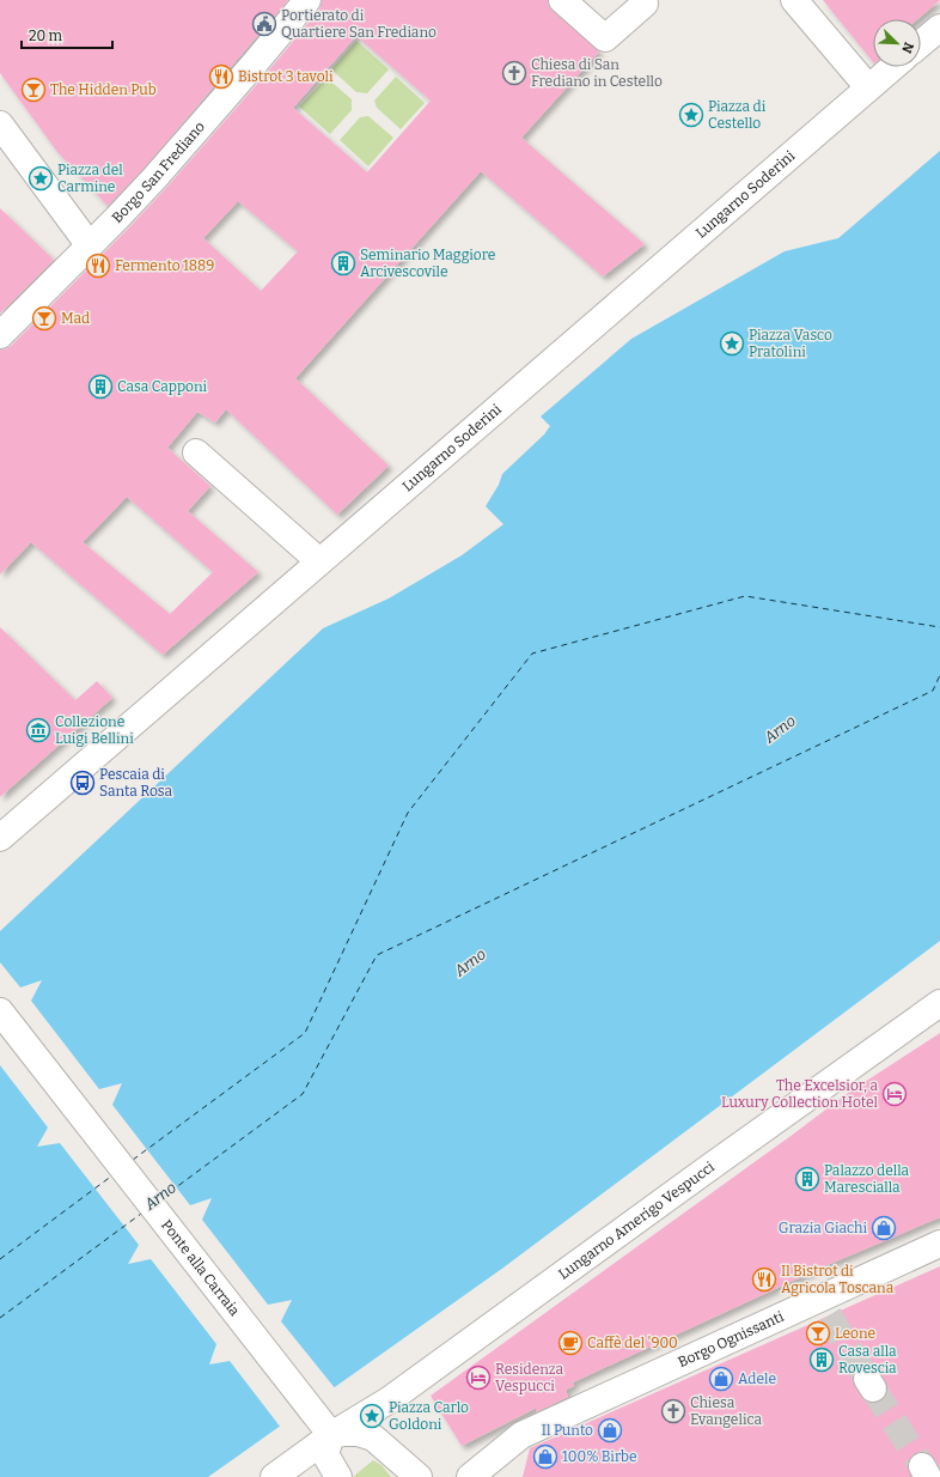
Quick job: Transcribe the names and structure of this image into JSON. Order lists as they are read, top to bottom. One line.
{"streets":{"street":["Borgo San Frediano","Lungarno Soderini","Lungarno Amerigo Vespucci","Ponte alla Carraia","Borgo Ognissanti"]},"crossings":[["Lungarno Amerigo Vespucci","Ponte alla Carraia"]],"water":["Arno"],"places":{"public building":["Portierato di Quartiere San Frediano"],"church":["Chiesa di San Frediano in Cestello","Chiesa Evangelica"],"restaurant":["Bistrot 3 tavoli","Fermento 1889","Il Bistrot di Agricola Toscana"],"bar":["The Hidden Pub","Mad","Leone"],"place":["Piazza di Cestello","Piazza del Carmine","Piazza Vasco Pratolini","Piazza Carlo Goldoni"],"building":["Seminario Maggiore Arcivescovile","Casa Capponi","Palazzo della Marescialla","Casa alla Rovescia"],"museum":["Collezione Luigi Bellini"],"bus stop":["Pescaia di Santa Rosa"],"hotel":["The Excelsior, a Luxury Collection Hotel","Residenza Vespucci"],"shop":["Grazia Giachi","Adele","Il Punto","100% Birbe"],"cafe":["Caffè del '900"]},"scale_bar":"20 m","north":"bottom right"}
